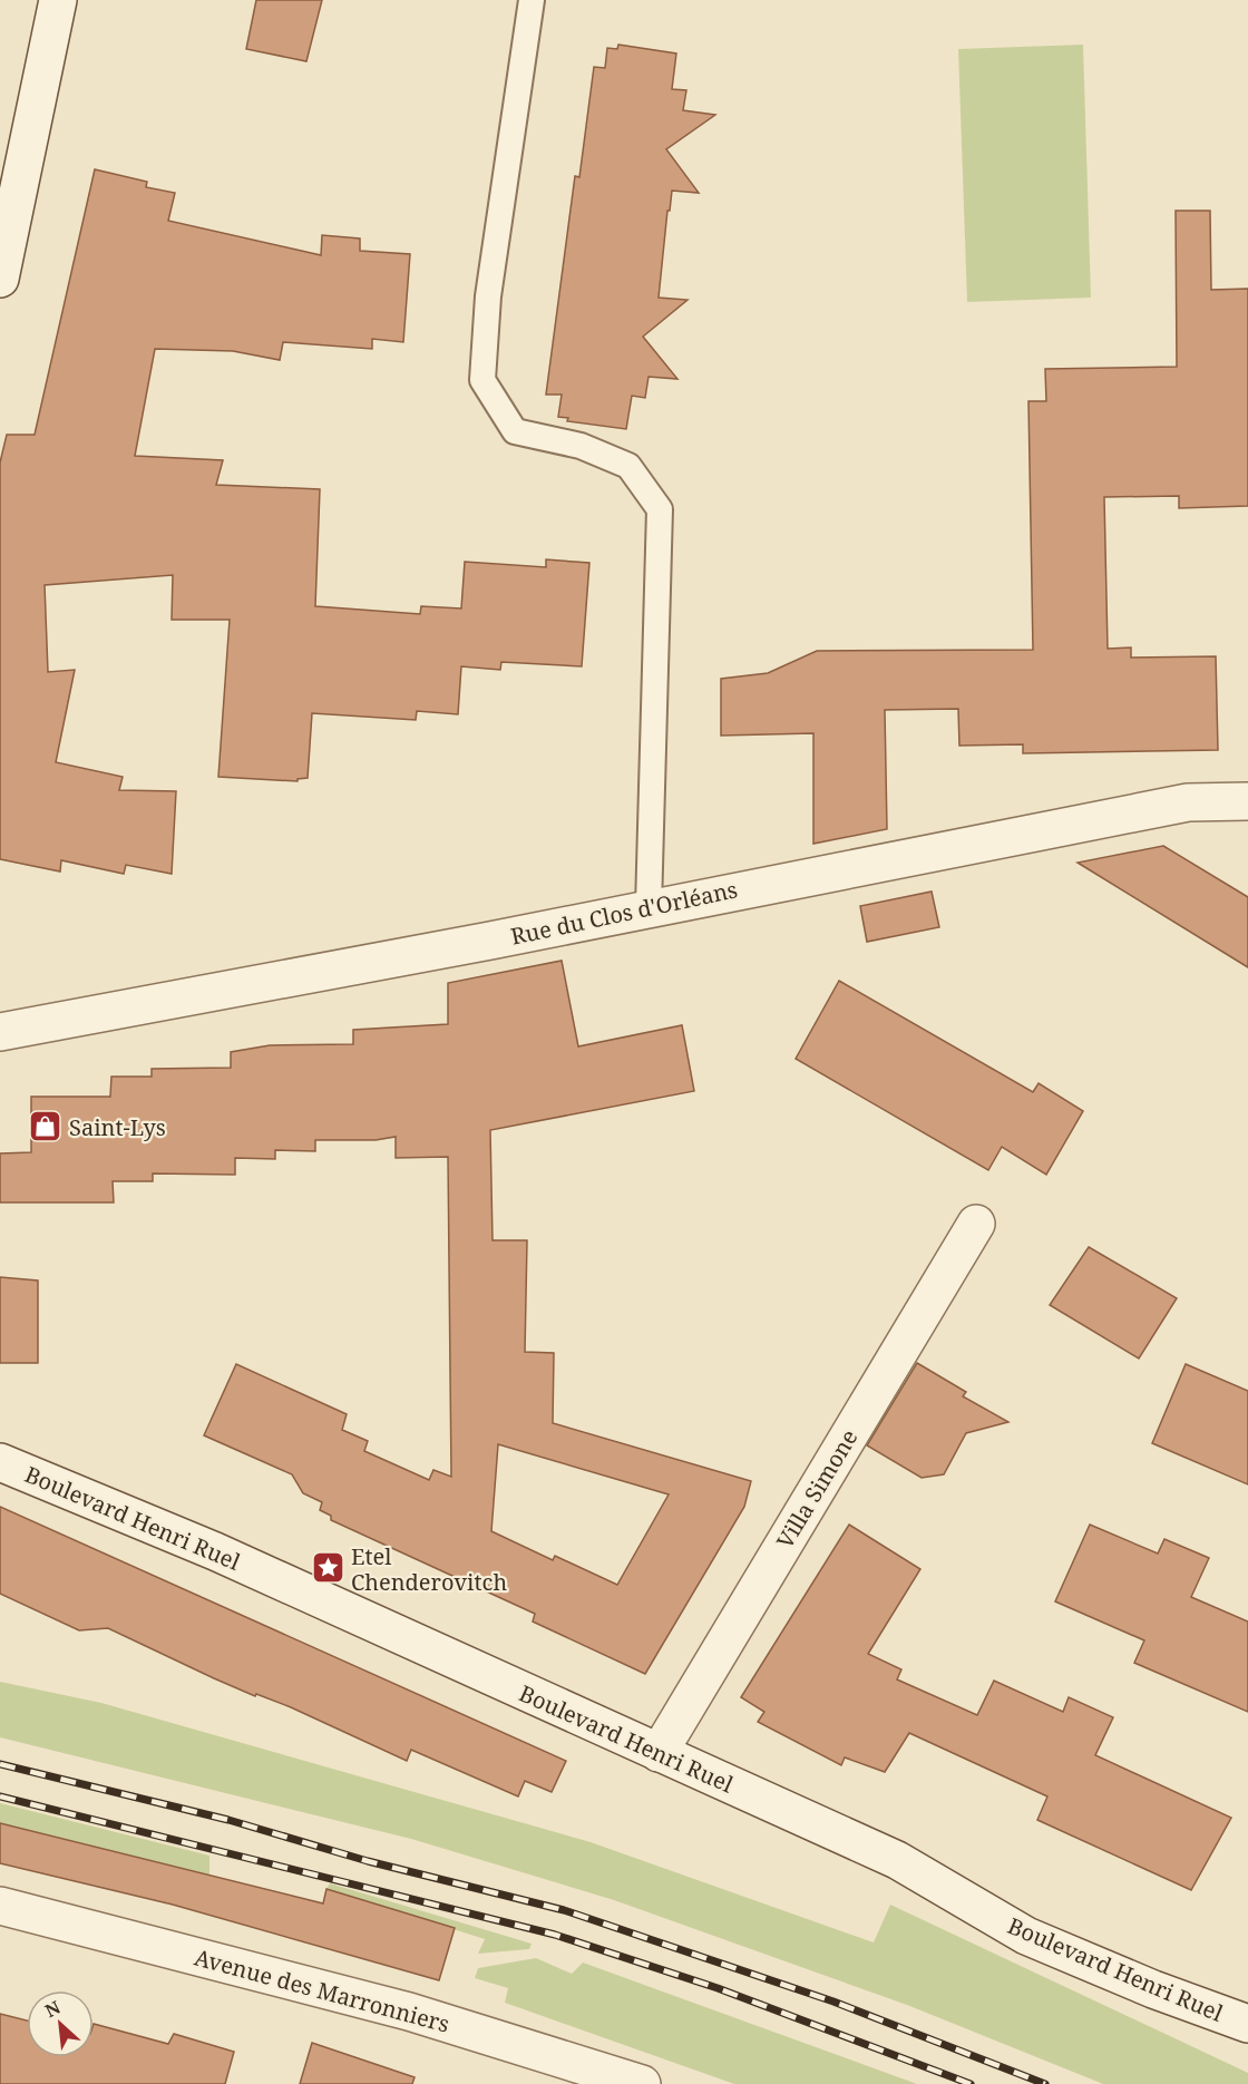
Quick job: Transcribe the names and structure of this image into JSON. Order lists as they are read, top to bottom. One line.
{"streets":{"street":["Rue du Clos d'Orléans","Villa Simone","Boulevard Henri Ruel","Avenue des Marronniers"]},"crossings":[["Villa Simone","Boulevard Henri Ruel"]],"places":{"shop":["Saint-Lys"],"place":["Etel Chenderovitch"]},"north":"top left"}
